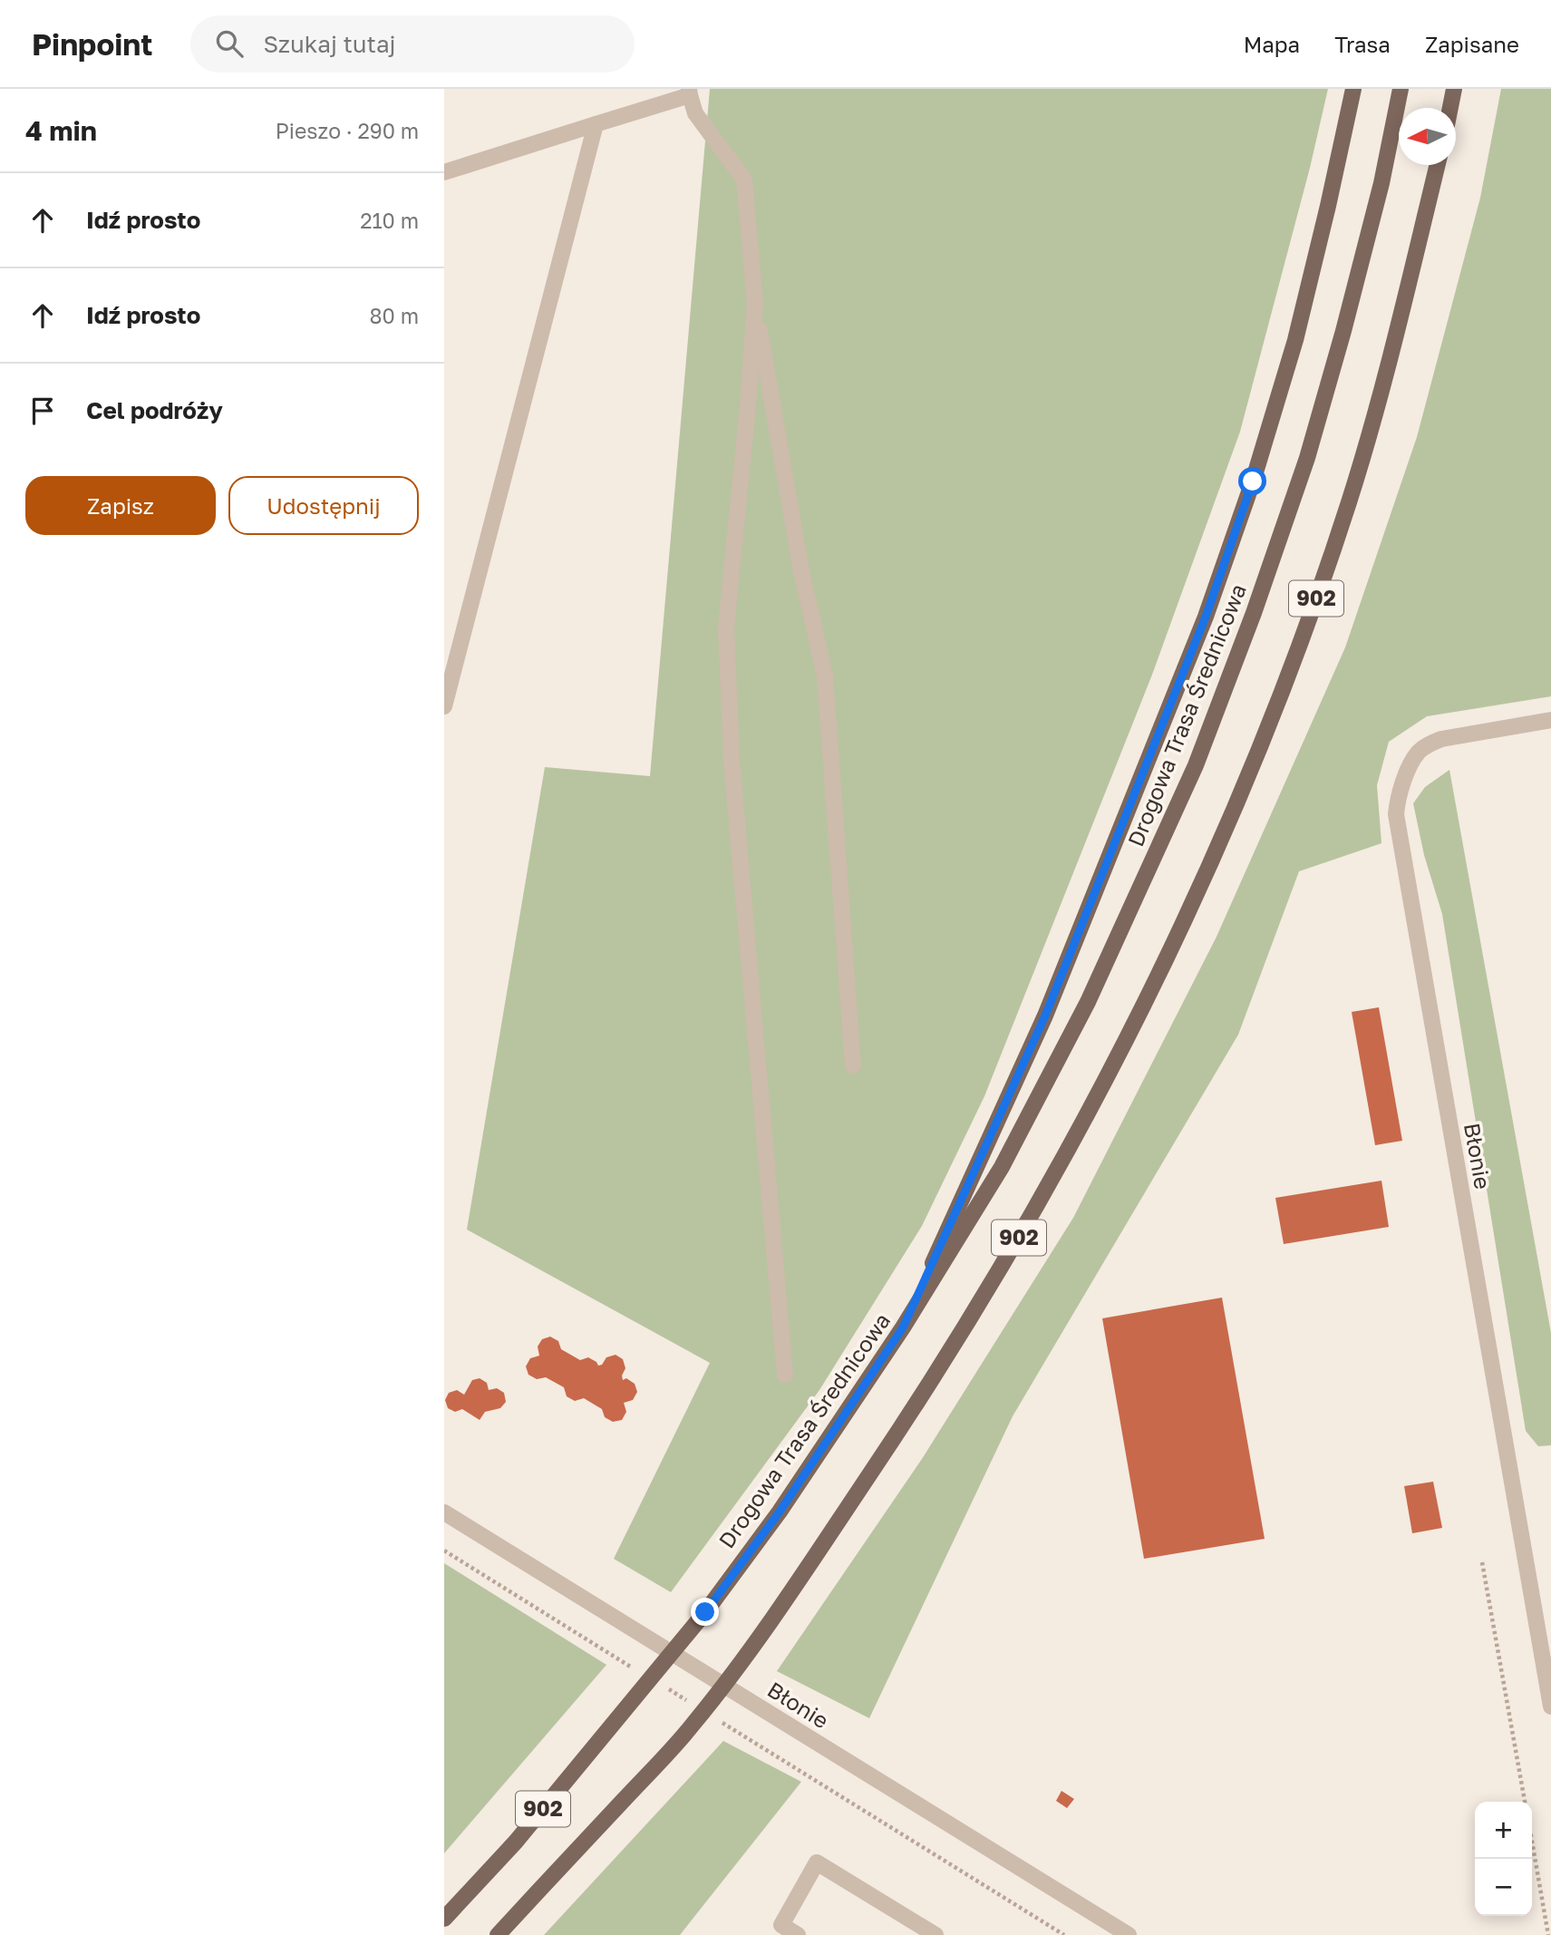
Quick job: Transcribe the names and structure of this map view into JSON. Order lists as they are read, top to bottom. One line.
{"streets":{"main road":["902","Drogowa Trasa Średnicowa"],"street":["Błonie"]},"north":"left","page":{"header":"Pinpoint","search":"Szukaj tutaj","nav":["Mapa","Trasa","Zapisane"],"heading":["4 min","Pieszo · 290 m"],"list":[["Idź prosto","210 m"],["Idź prosto","80 m"],"Cel podróży"],"buttons":["Zapisz","Udostępnij"],"map_buttons":["+","−"]}}
